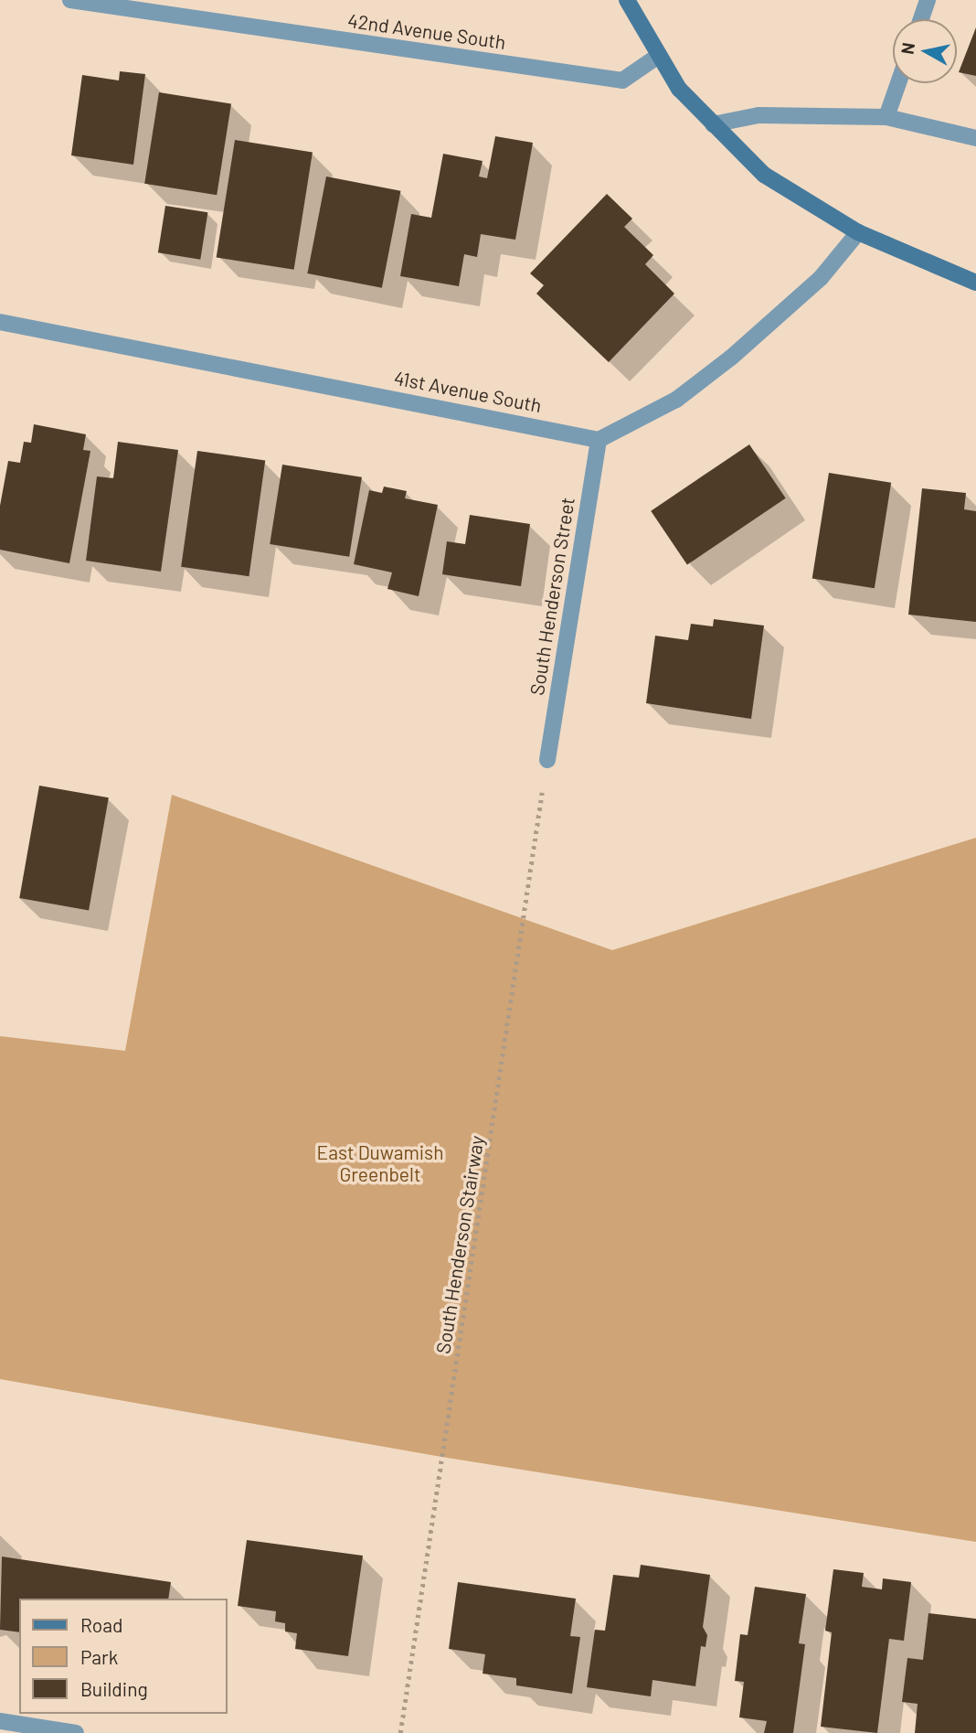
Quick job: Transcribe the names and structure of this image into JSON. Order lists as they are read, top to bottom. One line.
{"streets":{"street":["42nd Avenue South","41st Avenue South","South Henderson Street"],"path":["South Henderson Stairway"]},"crossings":[["41st Avenue South","South Henderson Street"],["South Henderson Street","South Henderson Stairway"]],"parks":["East Duwamish Greenbelt"],"legend":["Road","Park","Building"],"north":"left"}
